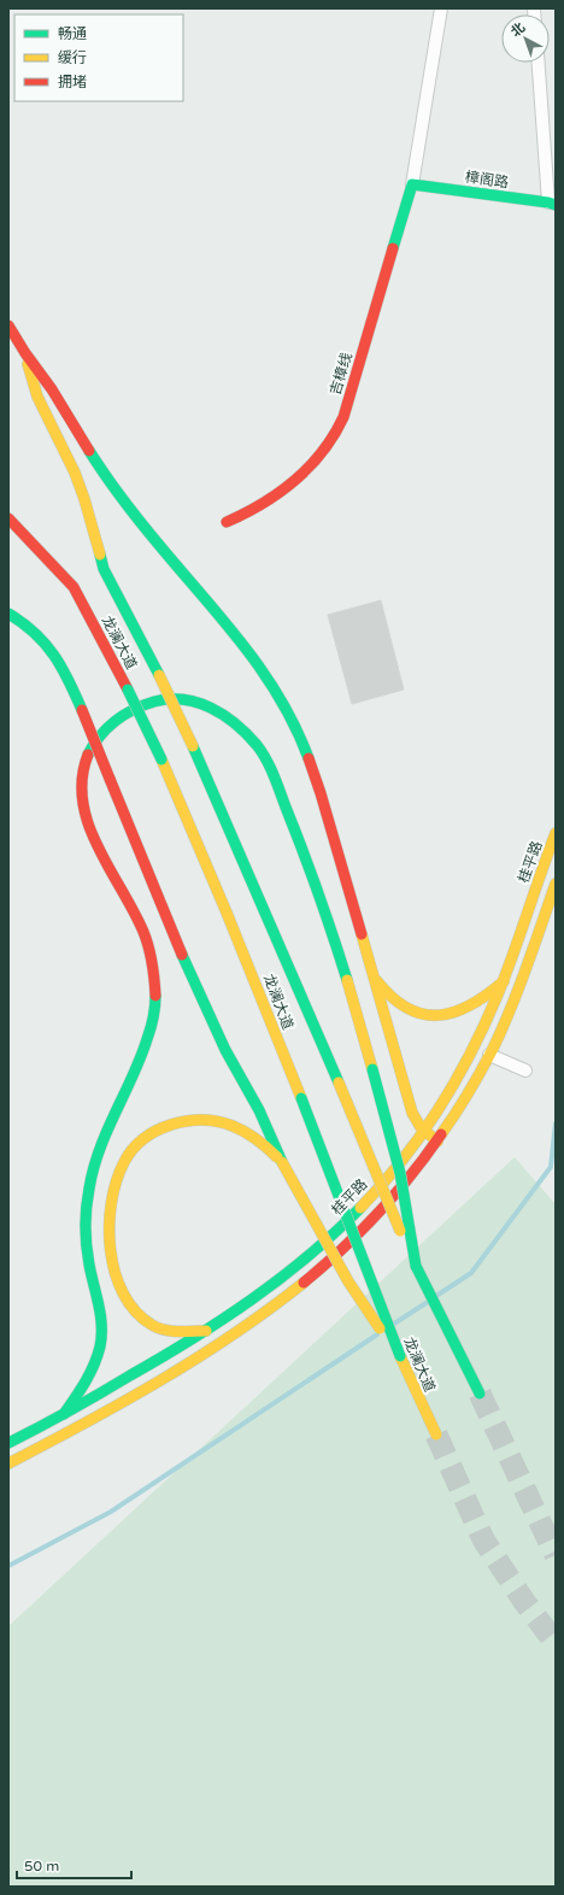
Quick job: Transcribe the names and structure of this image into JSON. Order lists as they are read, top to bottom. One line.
{"streets":{"main road":["樟阁路","吉樟线","龙澜大道","桂平路"]},"crossings":[["樟阁路","吉樟线"]],"legend":["畅通","缓行","拥堵"],"scale_bar":"50 m","north":"top left"}
